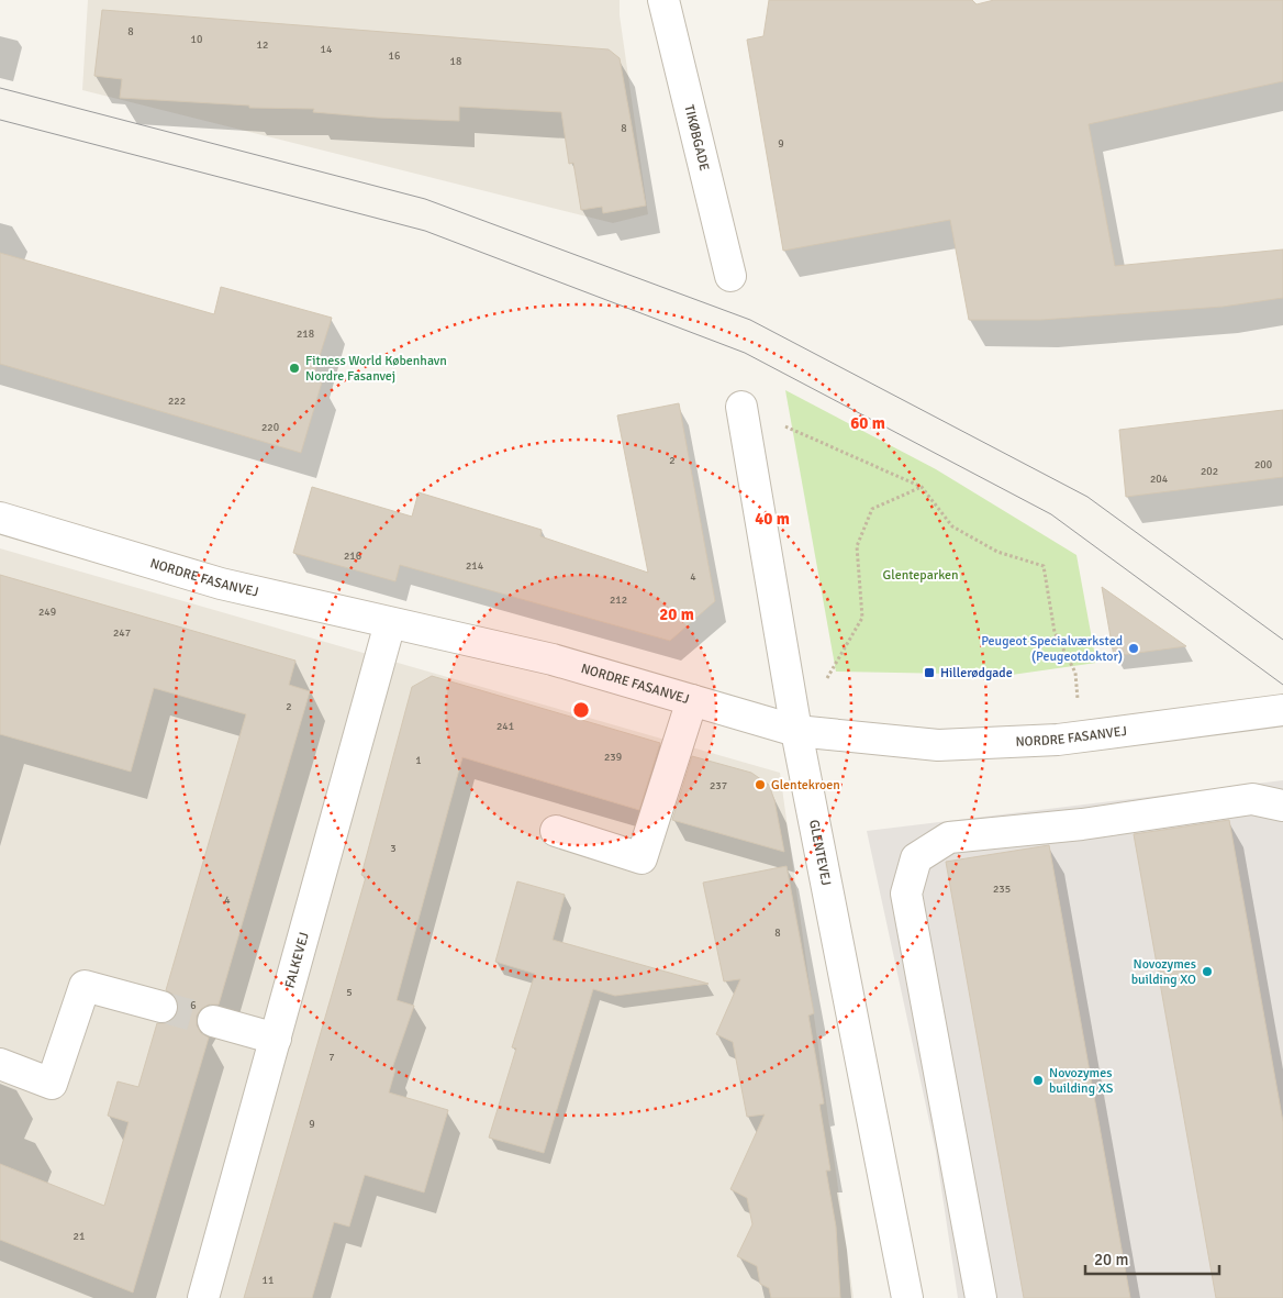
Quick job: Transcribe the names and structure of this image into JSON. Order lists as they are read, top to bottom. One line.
{"streets":{"street":["TIKØBGADE","NORDRE FASANVEJ","GLENTEVEJ","FALKEVEJ"]},"crossings":[["NORDRE FASANVEJ","GLENTEVEJ"],["NORDRE FASANVEJ","FALKEVEJ"]],"parks":["Glenteparken"],"places":{"other":["Fitness World København Nordre Fasanvej","Peugeot Specialværksted (Peugeotdoktor)","Glentekroen","Novozymes building XO","Novozymes building XS"],"transit":["Hillerødgade"]},"house_numbers":["8","10","12","14","16","18","8","9","218","222","220","2","200","202","204","216","214","4","212","249","247","2","241","239","1","237","3","235","4","8","5","6","7","9","21","11"],"scale_bar":"20 m","rings":["60 m","40 m","20 m"]}
